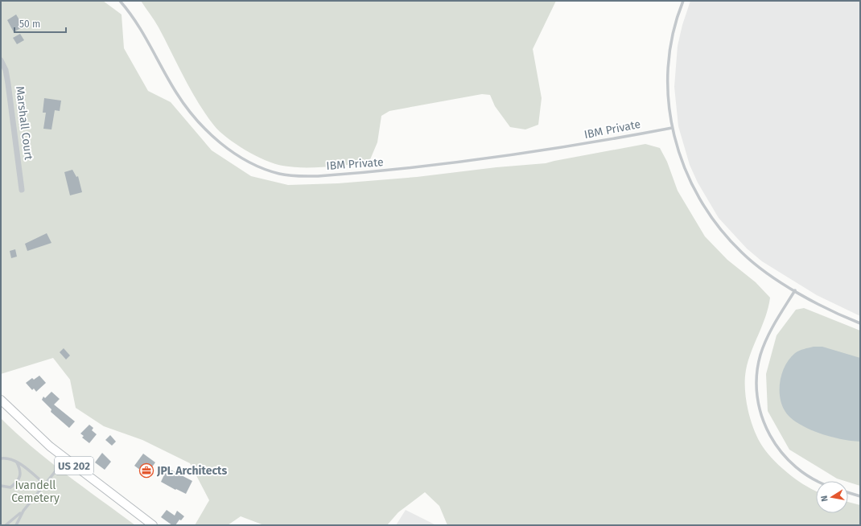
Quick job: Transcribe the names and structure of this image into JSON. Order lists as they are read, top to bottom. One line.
{"streets":{"main road":["US 202"],"street":["Marshall Court"],"lane":["IBM Private"]},"parks":["Ivandell Cemetery"],"places":{"office":["JPL Architects"]},"scale_bar":"50 m","north":"left"}
